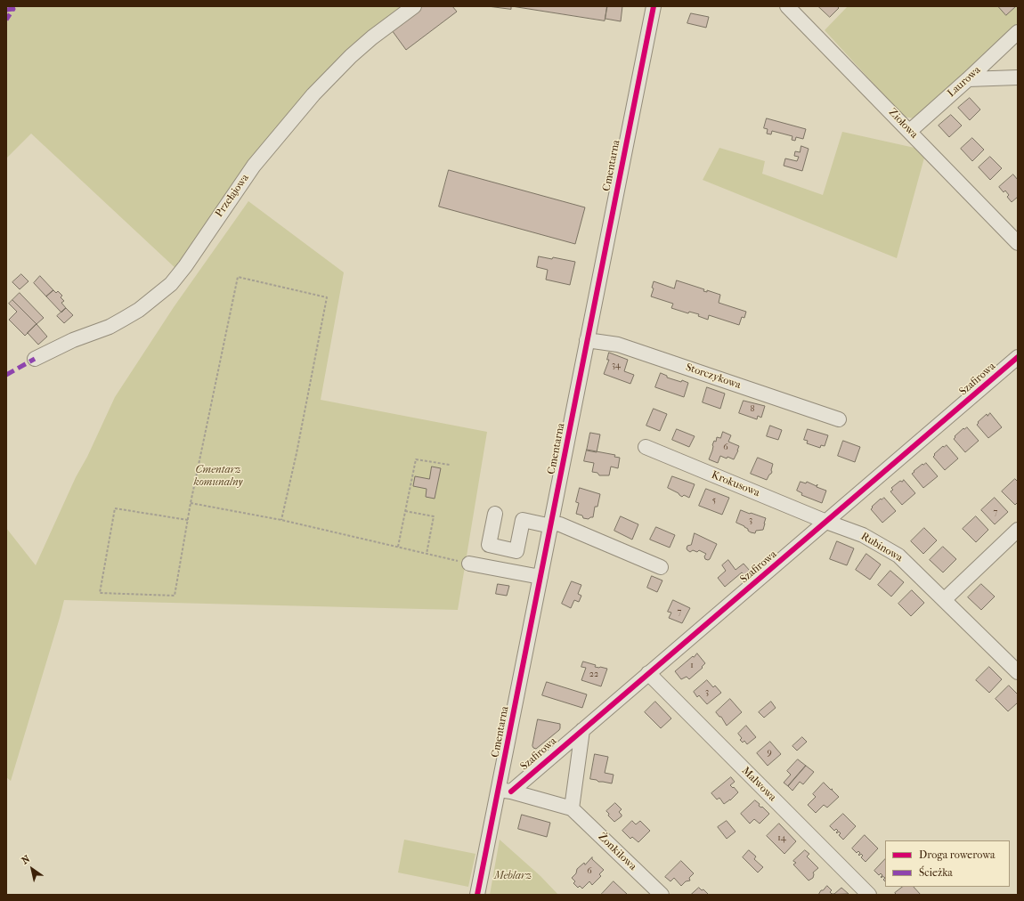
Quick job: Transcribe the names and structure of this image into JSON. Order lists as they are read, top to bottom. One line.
{"streets":{"street":["Laurowa","Ziołowa","Cmentarna","Przełajowa","Storczykowa","Szafirowa","Krokusowa","Rubinowa","Malwowa","Żonkilowa"]},"crossings":[["Laurowa","Ziołowa"],["Cmentarna","Storczykowa"],["Cmentarna","Szafirowa"],["Cmentarna","Żonkilowa"],["Szafirowa","Krokusowa"],["Szafirowa","Rubinowa"],["Szafirowa","Malwowa"],["Szafirowa","Żonkilowa"],["Krokusowa","Rubinowa"]],"parks":["Cmentarz komunalny","Meblarz"],"house_numbers":["34","8","6","5","7","3","7","1","22","3","9","14","6"],"legend":["Droga rowerowa","Ścieżka"],"north":"top left"}
